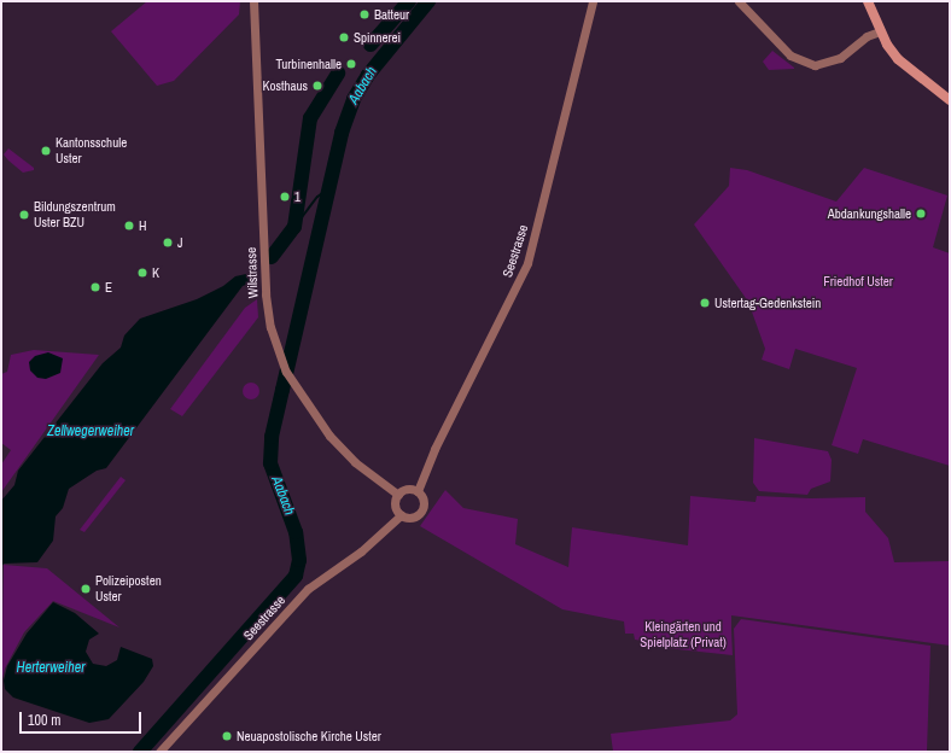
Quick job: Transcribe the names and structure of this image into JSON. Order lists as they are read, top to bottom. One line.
{"streets":{"street":["Seestrasse","Wilstrasse"]},"crossings":[["Seestrasse","Wilstrasse"]],"water":["Aabach","Zellwegerweiher","Herterweiher"],"parks":["Friedhof Uster","Kleingärten und Spielplatz (Privat)"],"places":["Batteur","Spinnerei","Turbinenhalle","Kosthaus","Kantonsschule Uster","1","Abdankungshalle","Bildungszentrum Uster BZU","H","J","K","E","Ustertag-Gedenkstein","Polizeiposten Uster","Neuapostolische Kirche Uster"],"scale_bar":"100 m"}
